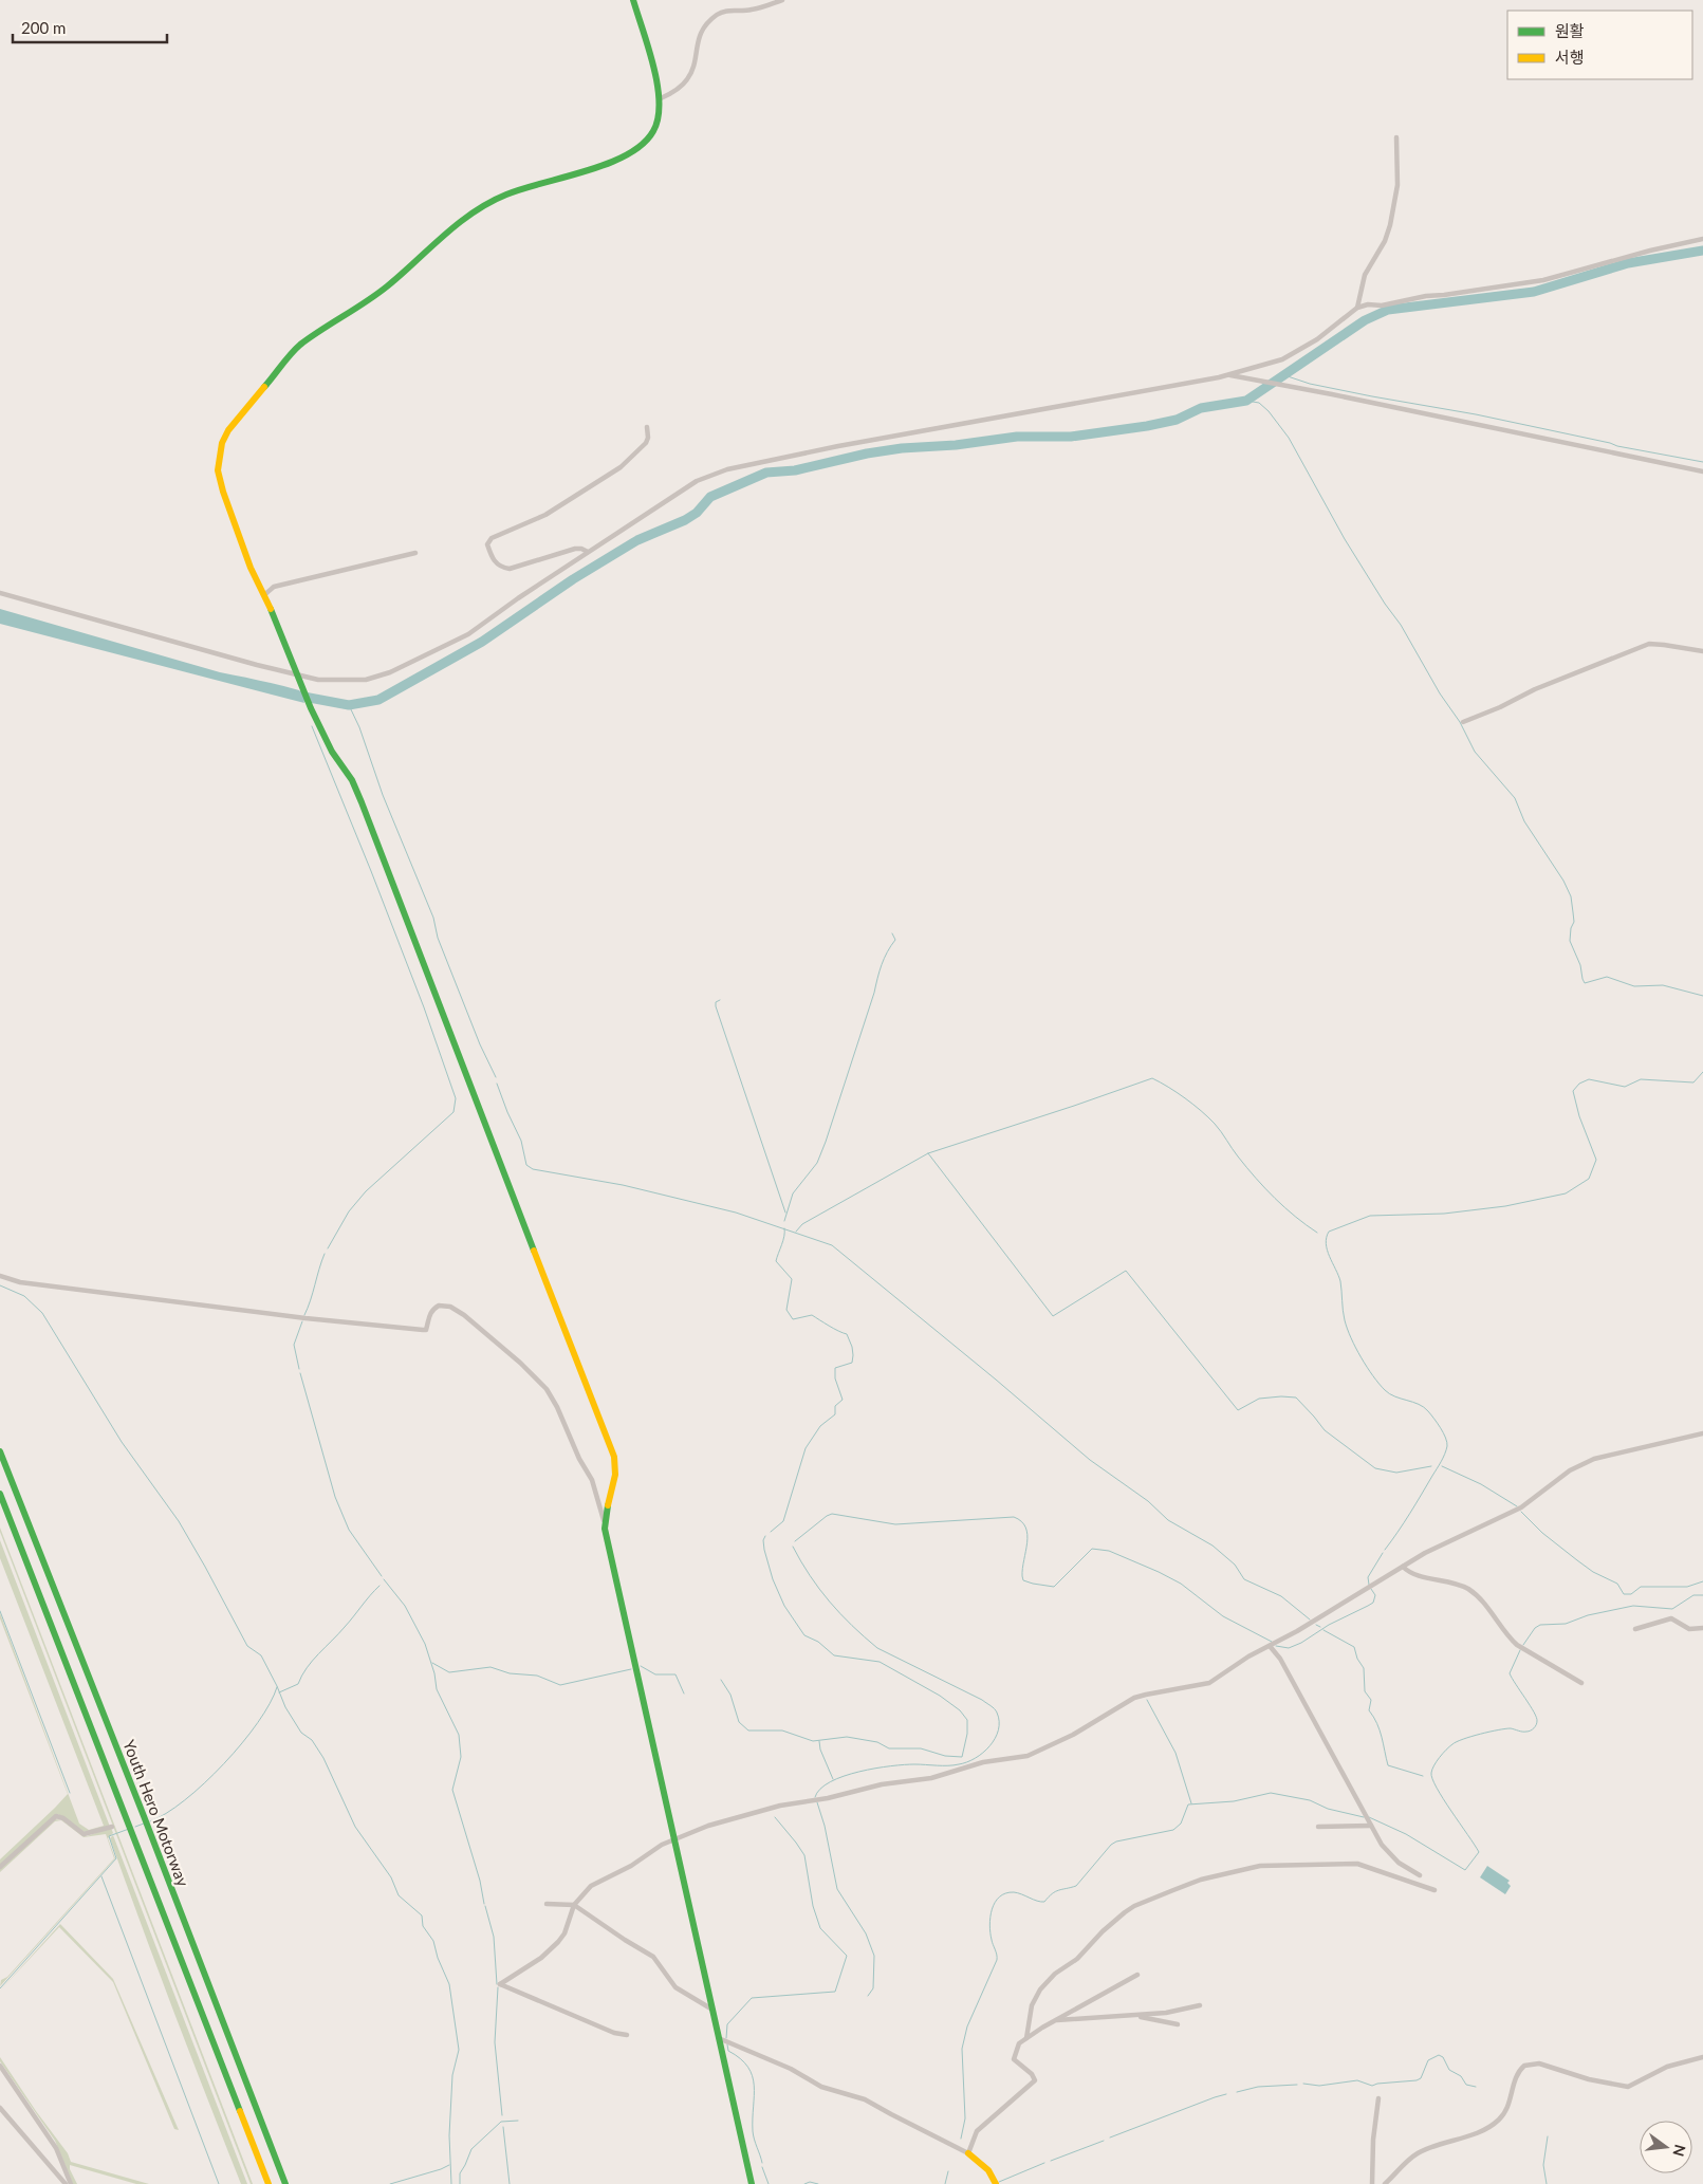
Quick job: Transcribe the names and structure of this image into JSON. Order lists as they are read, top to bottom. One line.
{"streets":{"main road":["Youth Hero Motorway"]},"legend":["원활","서행"],"scale_bar":"200 m","north":"right"}
